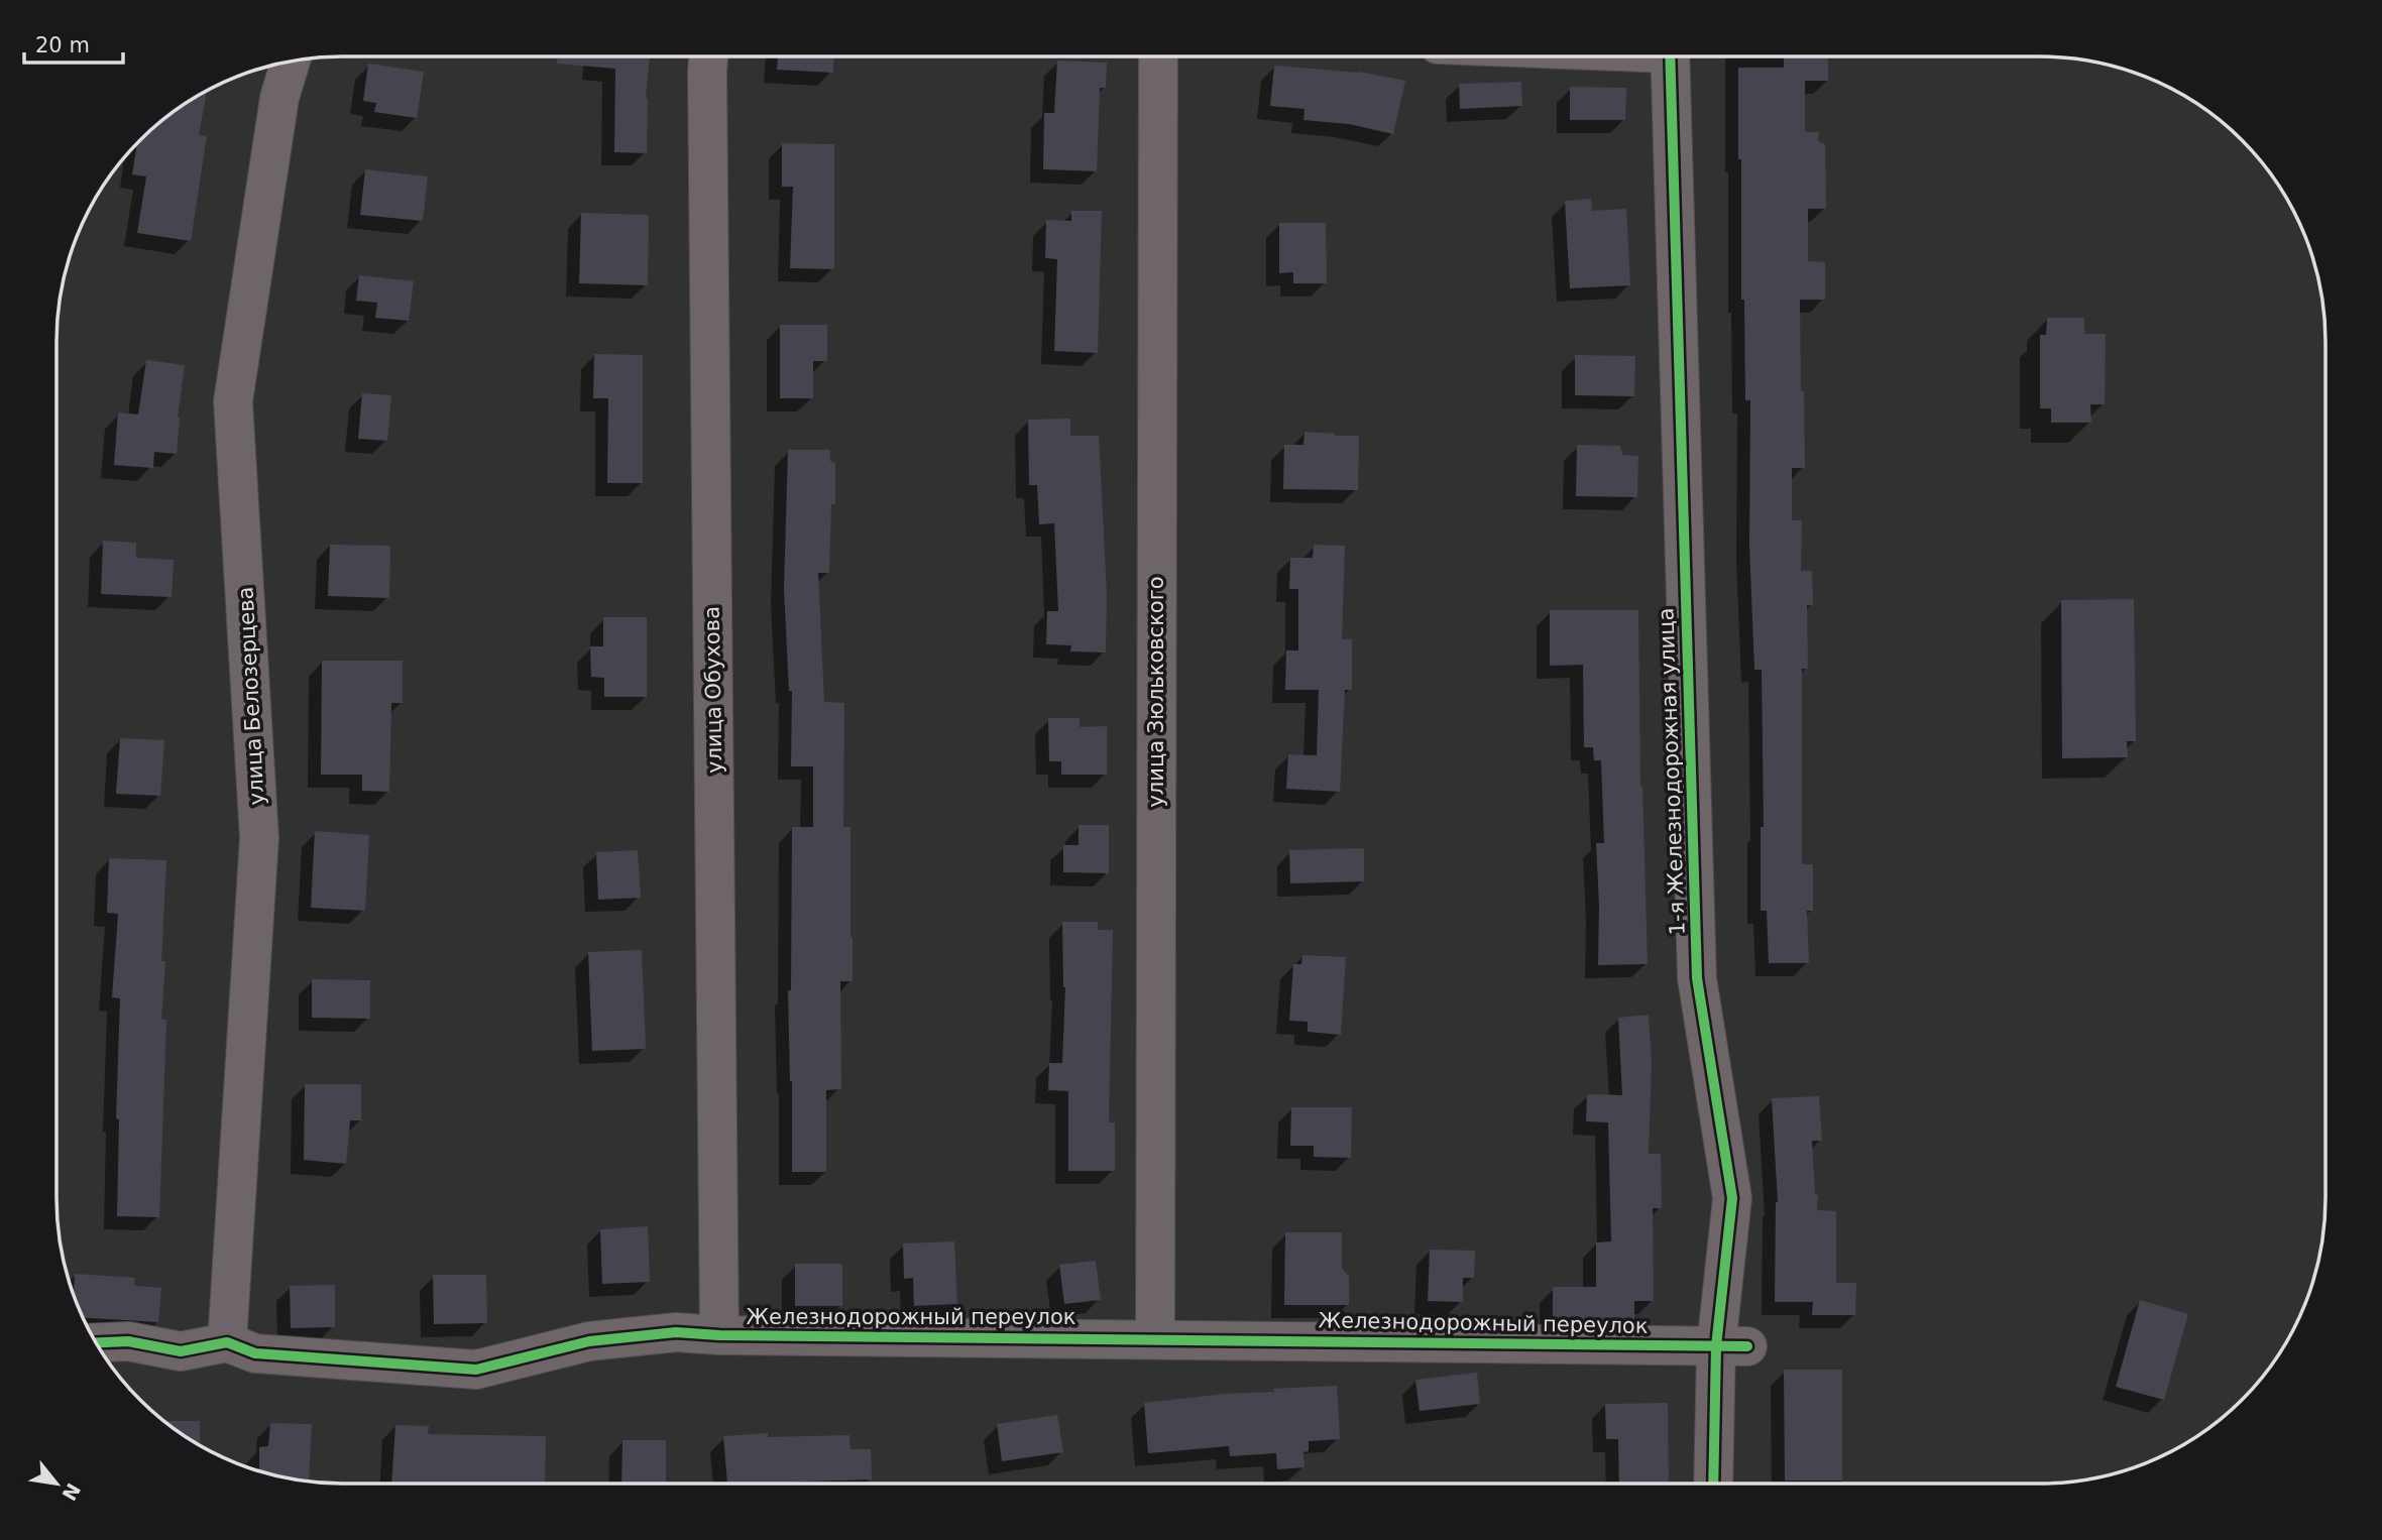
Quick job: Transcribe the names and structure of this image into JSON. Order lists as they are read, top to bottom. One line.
{"streets":{"street":["улица Обухова","улица Зюльковского","улица Белозерцева","1-я Железнодорожная улица","Железнодорожный переулок"]},"crossings":[["улица Обухова","Железнодорожный переулок"],["улица Зюльковского","Железнодорожный переулок"],["улица Белозерцева","Железнодорожный переулок"],["1-я Железнодорожная улица","Железнодорожный переулок"]],"scale_bar":"20 m","north":"bottom right"}
